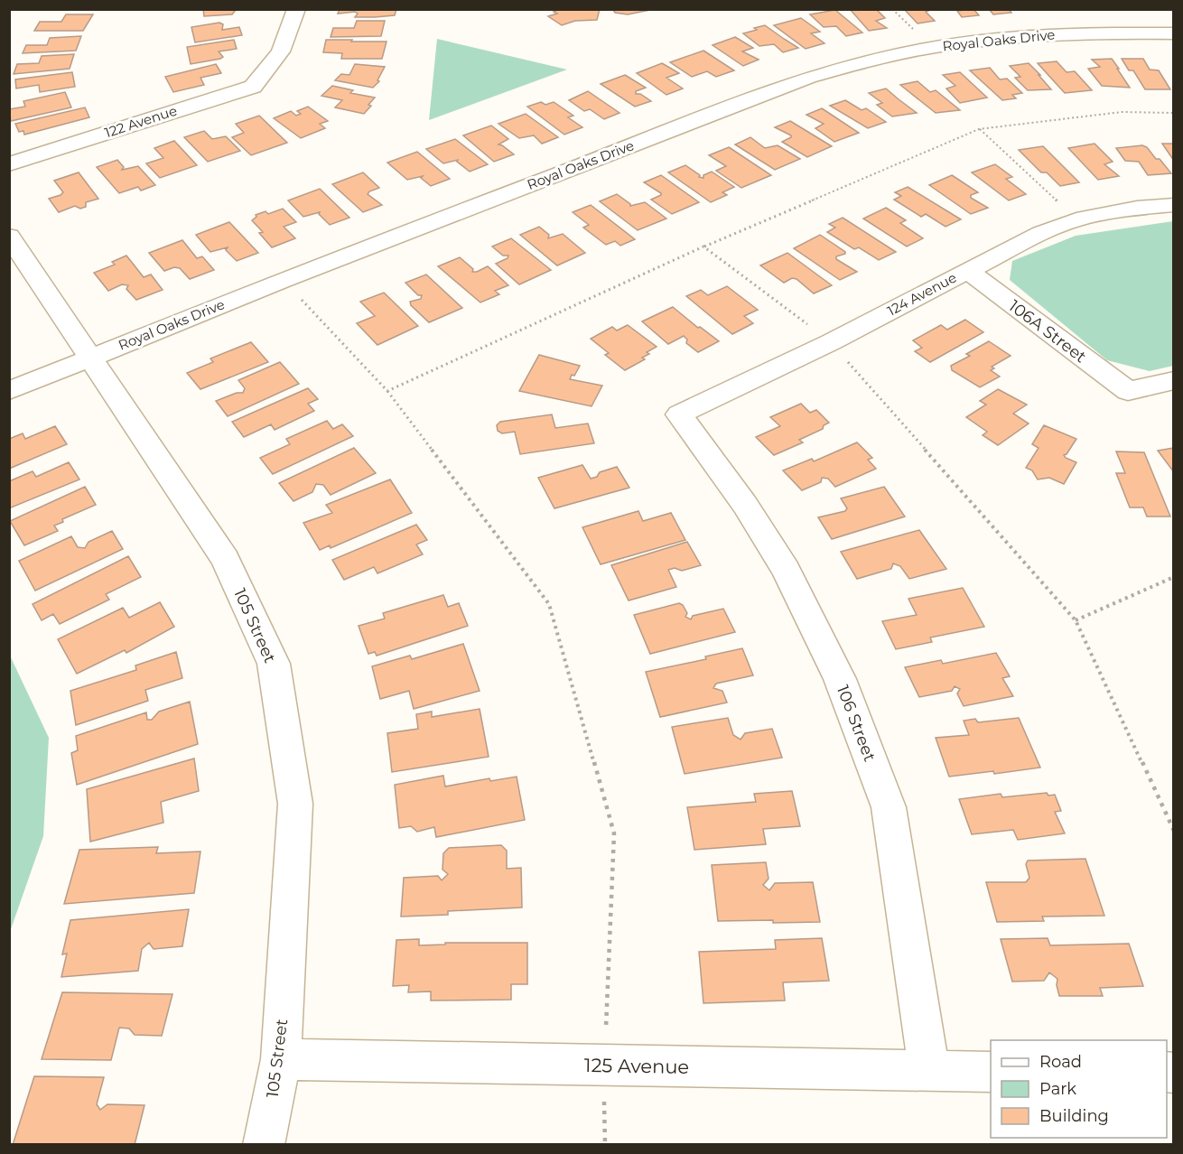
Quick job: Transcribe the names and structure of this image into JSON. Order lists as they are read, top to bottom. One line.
{"streets":{"street":["Royal Oaks Drive","122 Avenue","124 Avenue","106A Street","105 Street","106 Street","125 Avenue"]},"crossings":[["Royal Oaks Drive","105 Street"],["124 Avenue","106A Street"],["124 Avenue","106 Street"],["105 Street","125 Avenue"],["106 Street","125 Avenue"]],"legend":["Road","Park","Building"]}
